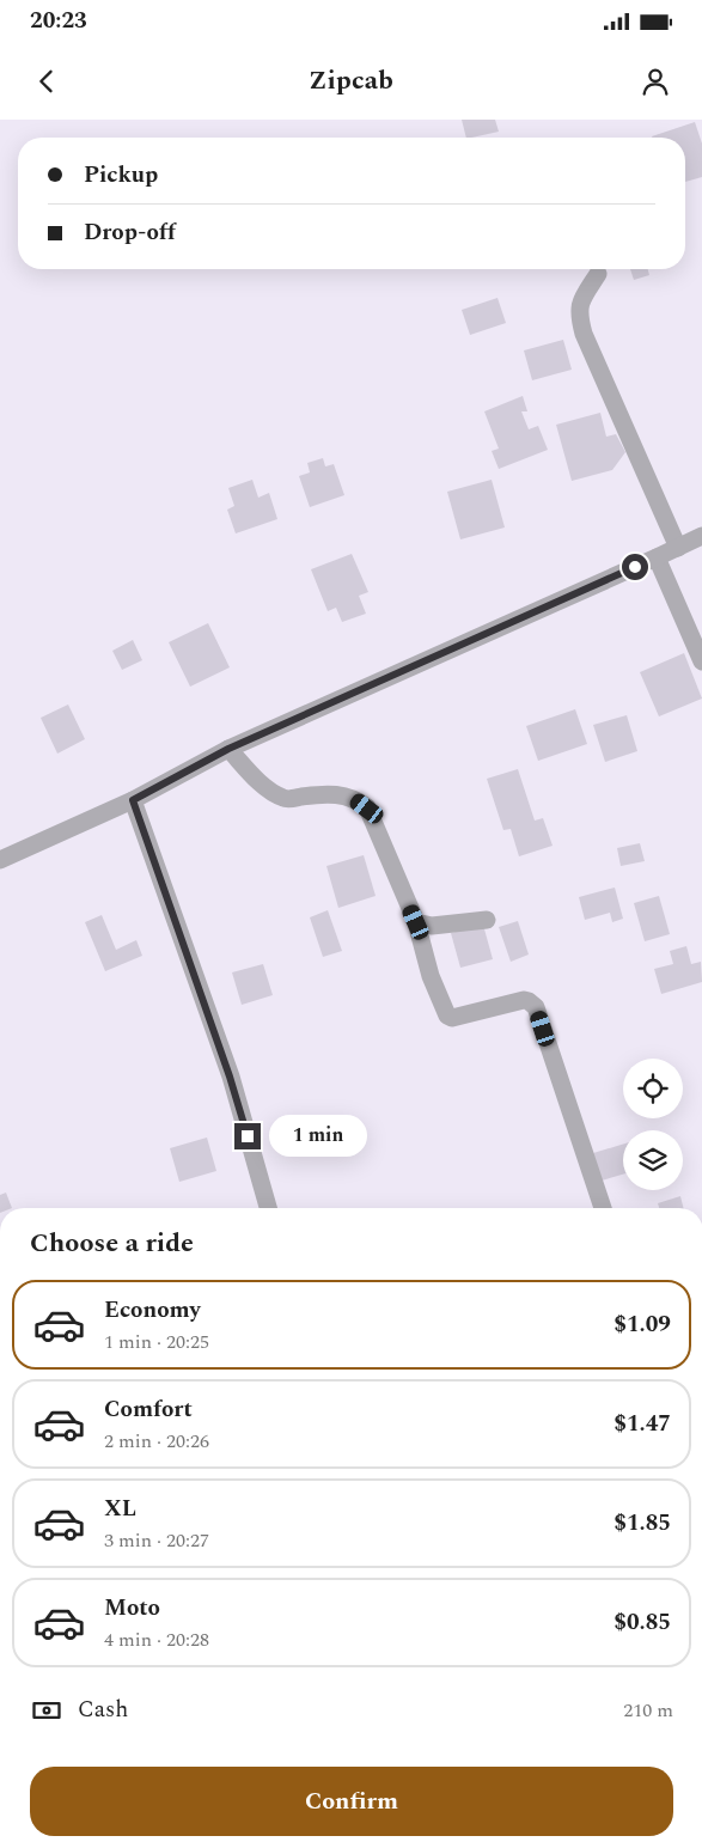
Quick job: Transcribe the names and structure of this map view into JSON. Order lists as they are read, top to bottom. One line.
{"page":{"status":"20:23","header":"Zipcab","banner":["Pickup","Drop-off"],"bubble":"1 min","heading":"Choose a ride","list":[{"name":"Economy","note":"1 min · 20:25","value":"$1.09"},{"name":"Comfort","note":"2 min · 20:26","value":"$1.47"},{"name":"XL","note":"3 min · 20:27","value":"$1.85"},{"name":"Moto","note":"4 min · 20:28","value":"$0.85"}],"pay":["Cash","210 m"],"buttons":"Confirm"}}
